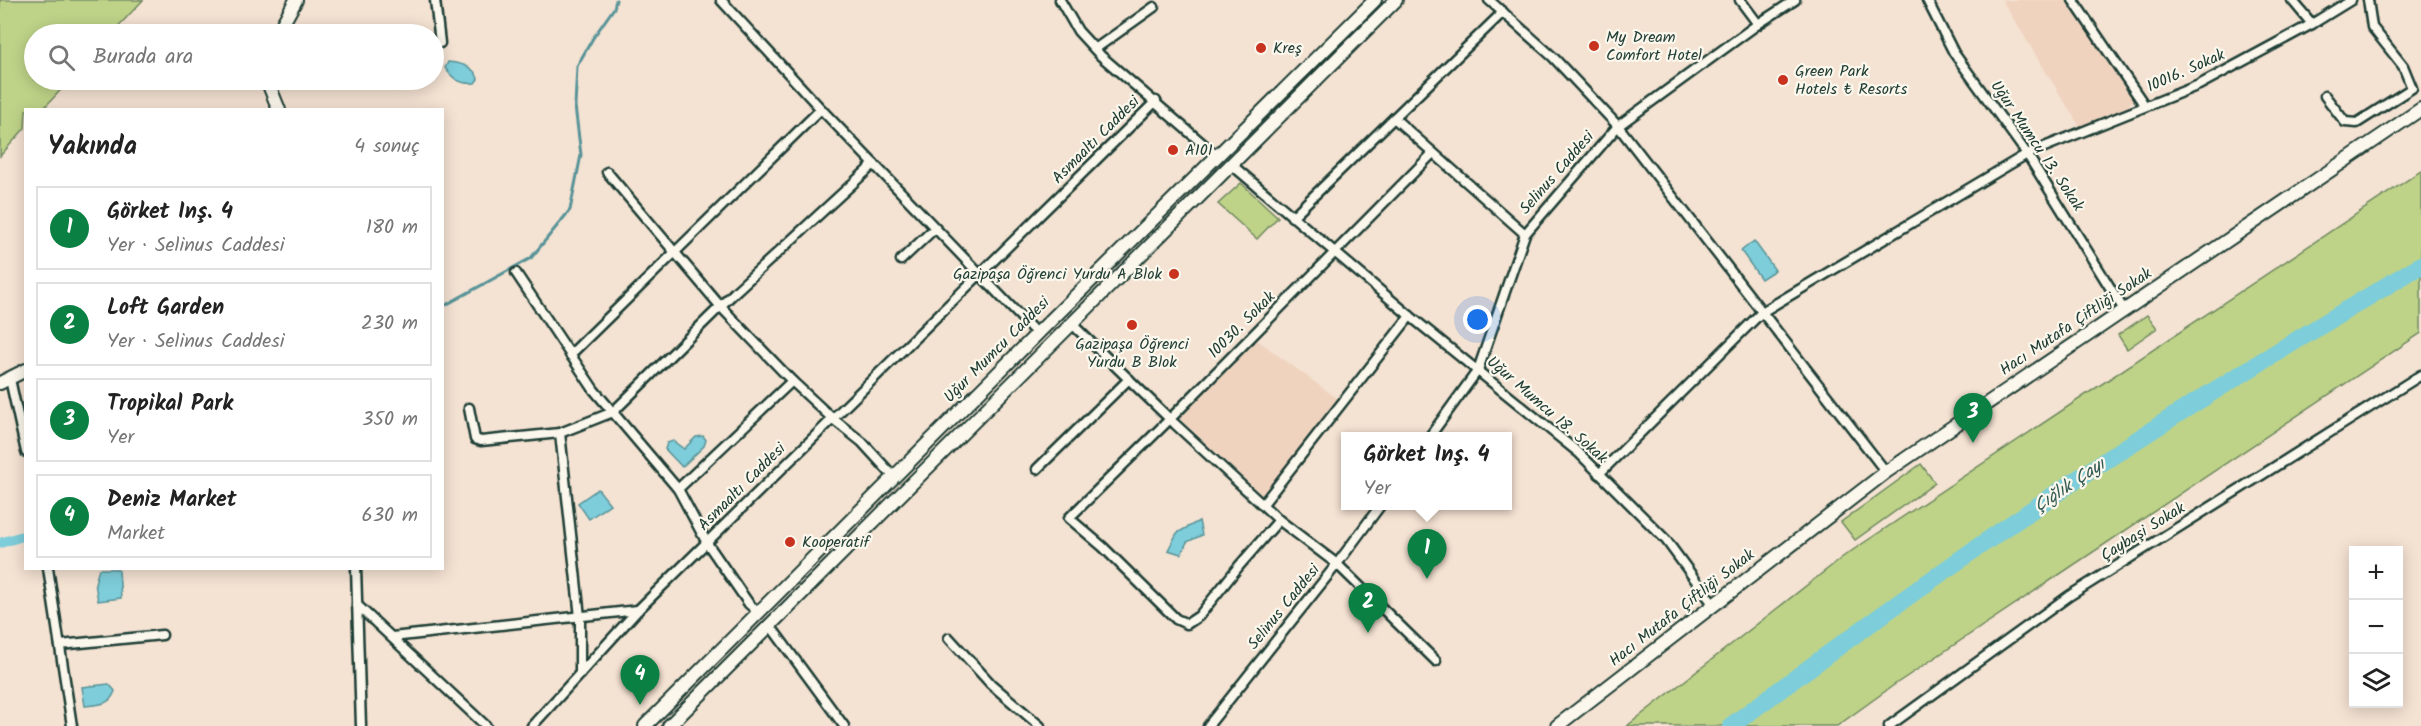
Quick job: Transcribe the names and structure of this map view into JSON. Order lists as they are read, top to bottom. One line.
{"streets":{"main road":["Hacı Mutafa Çiftliği Sokak","Uğur Mumcu Caddesi"],"street":["10016. Sokak","Asmaaltı Caddesi","Uğur Mumcu 13. Sokak","Selinus Caddesi","10030. Sokak","Uğur Mumcu 18. Sokak","Çaybaşi Sokak"]},"crossings":[["10016. Sokak","Uğur Mumcu 13. Sokak"],["10016. Sokak","Uğur Mumcu 18. Sokak"],["Uğur Mumcu 13. Sokak","Hacı Mutafa Çiftliği Sokak"],["Selinus Caddesi","Uğur Mumcu 18. Sokak"],["Hacı Mutafa Çiftliği Sokak","Uğur Mumcu 18. Sokak"],["10030. Sokak","Uğur Mumcu 18. Sokak"],["Uğur Mumcu Caddesi","Uğur Mumcu 18. Sokak"]],"water":["Çığlık Çayı"],"places":["My Dream Comfort Hotel","Kreş","Green Park Hotels ₺ Resorts","A101","Gazipaşa Öğrenci Yurdu A Blok","Gazipaşa Öğrenci Yurdu B Blok","Kooperatif"],"page":{"search":"Burada ara","heading":["Yakında","4 sonuç"],"list":[{"mark":"1","name":"Görket Inş. 4","note":"Yer · Selinus Caddesi","value":"180 m"},{"mark":"2","name":"Loft Garden","note":"Yer · Selinus Caddesi","value":"230 m"},{"mark":"3","name":"Tropikal Park","note":"Yer","value":"350 m"},{"mark":"4","name":"Deniz Market","note":"Market","value":"630 m"}],"pins":["3","1","2","4"],"popup":["Görket Inş. 4","Yer"],"map_buttons":["+","−"]}}
